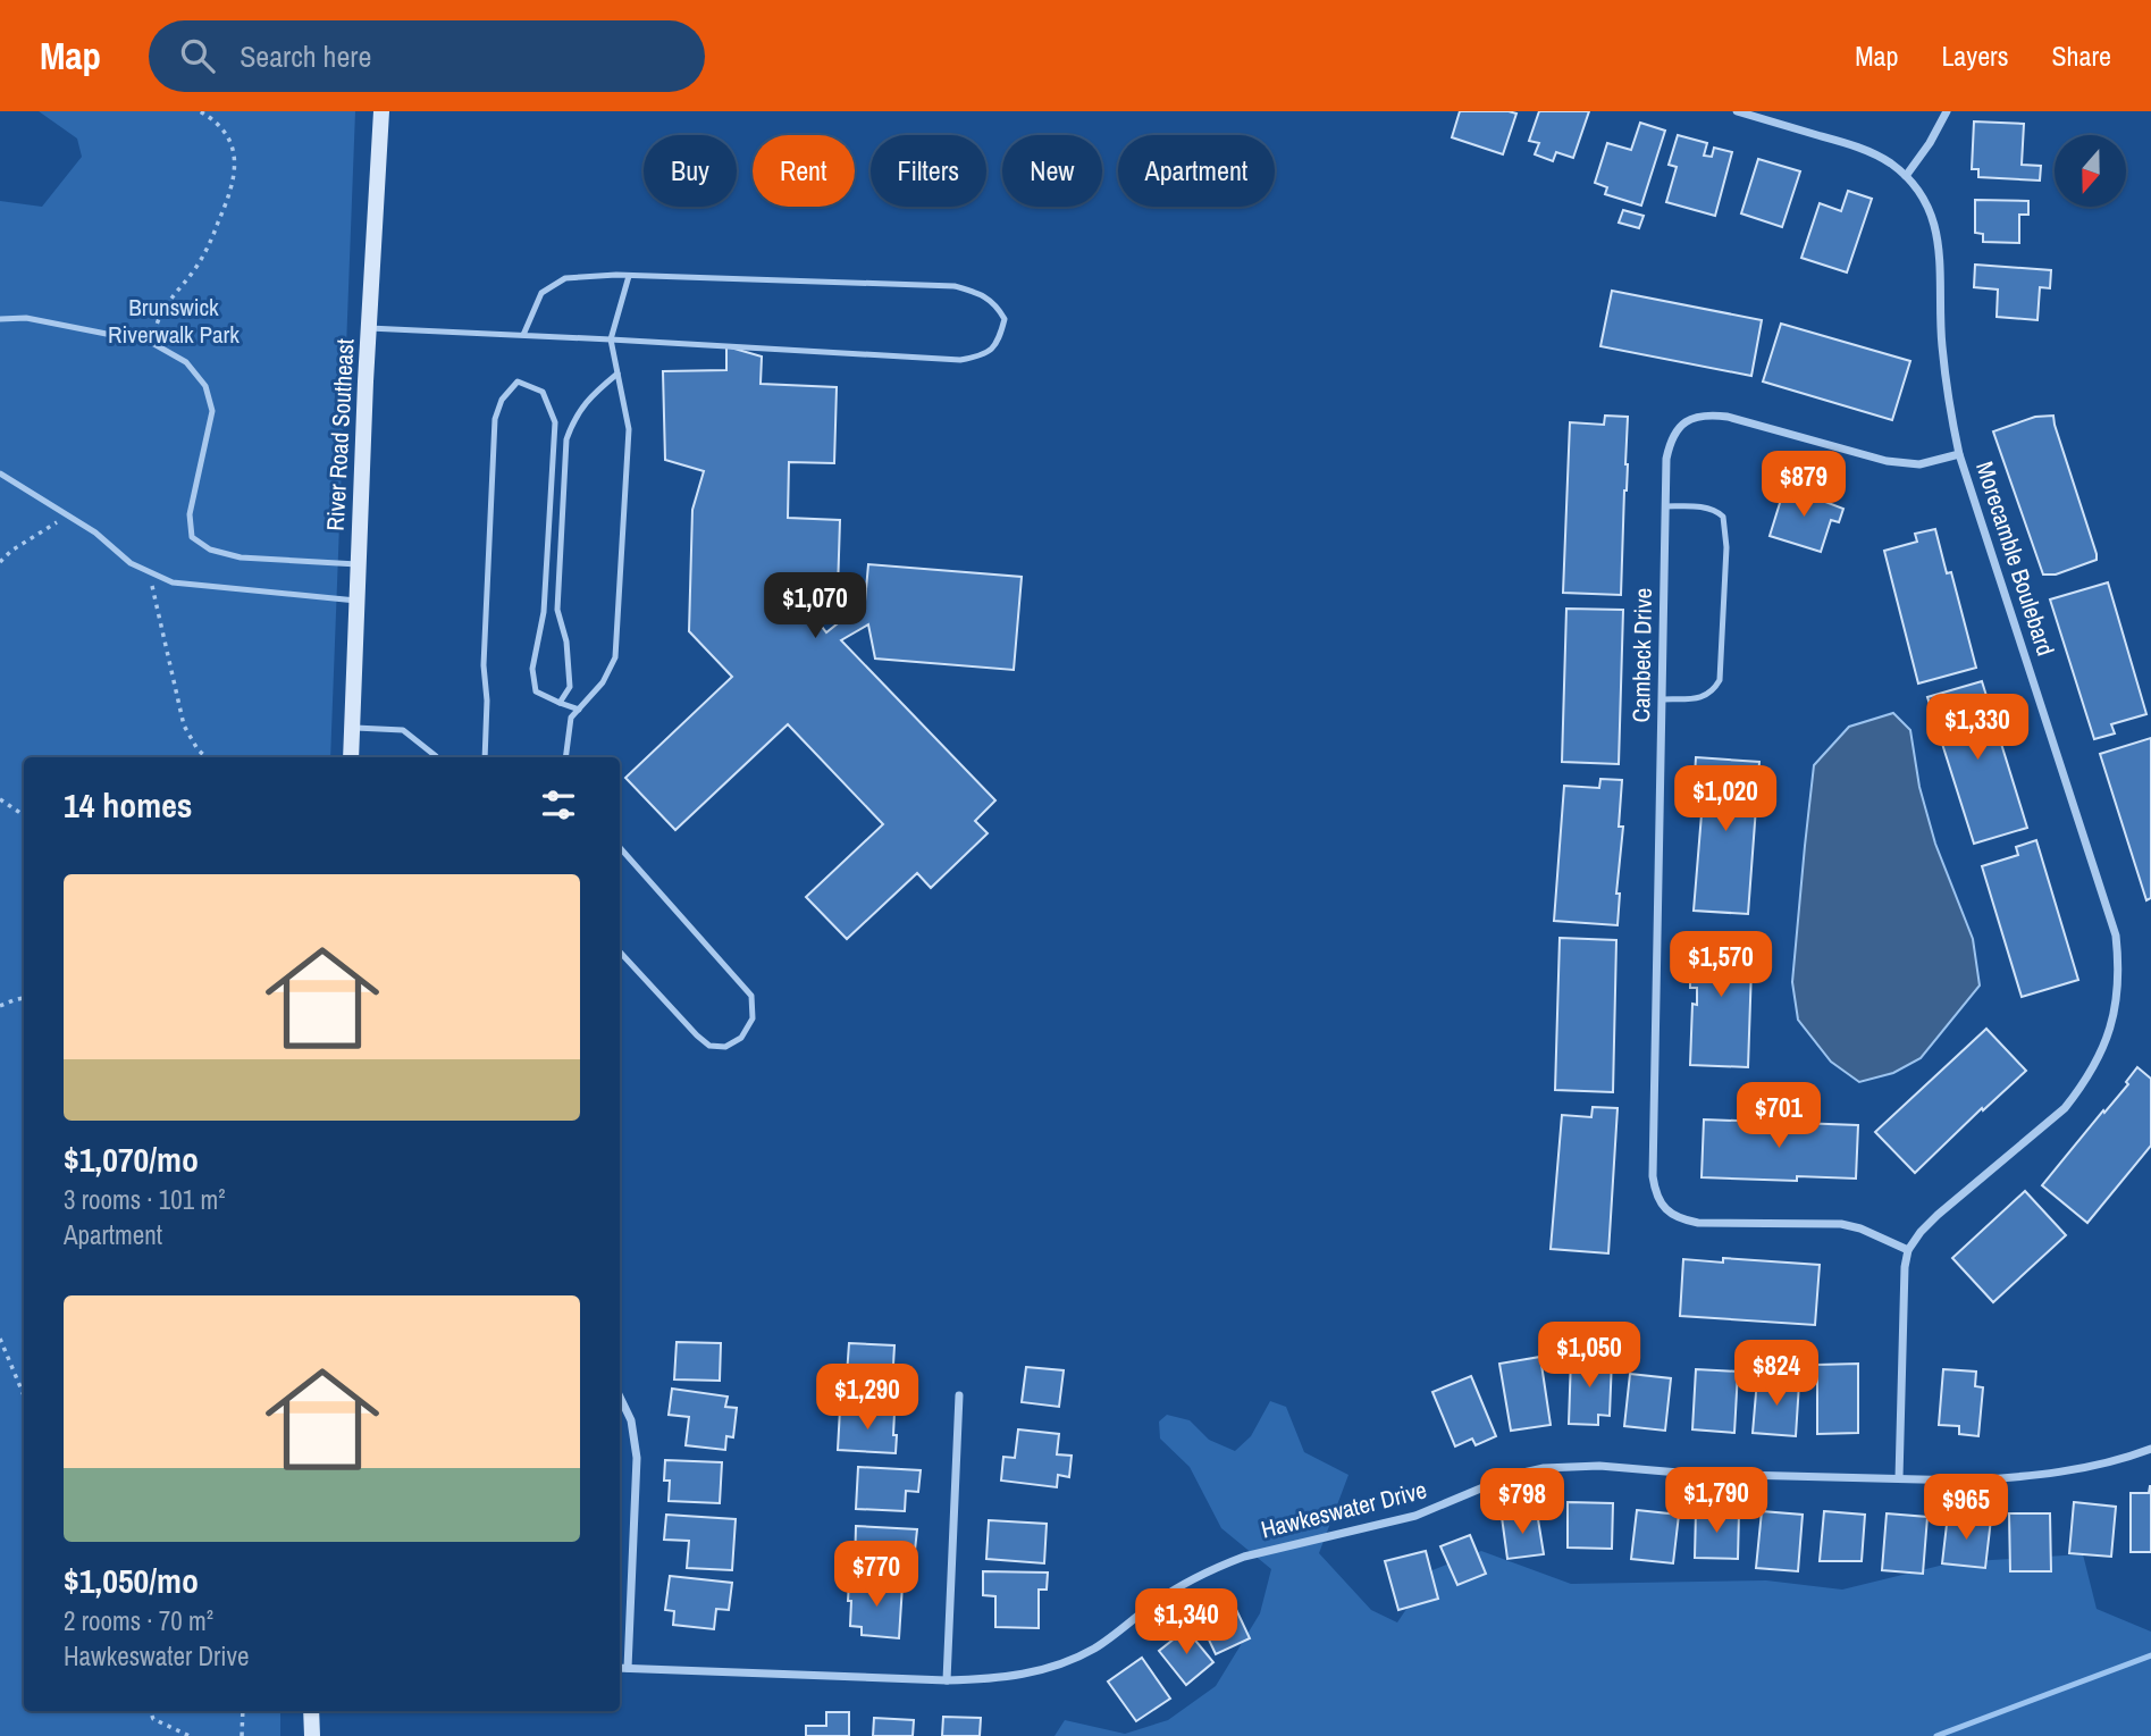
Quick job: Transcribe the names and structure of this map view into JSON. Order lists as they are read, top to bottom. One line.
{"streets":{"main road":["River Road Southeast"],"street":["Morecamble Boulebard","Cambeck Drive","Hawkeswater Drive"]},"crossings":[["Morecamble Boulebard","Cambeck Drive"]],"parks":["Brunswick Riverwalk Park"],"north":"bottom","page":{"header":"Map","search":"Search here","nav":["Map","Layers","Share"],"chip":["Buy","Rent","Filters","New","Apartment"],"price":["$879","$1,070","$1,330","$1,020","$1,570","$701","$1,050","$824","$1,290","$1,790","$798","$965","$770","$1,340"],"heading":"14 homes","list":[{"name":"$1,070/mo","note":"3 rooms · 101 m² · Apartment"},{"name":"$1,050/mo","note":"2 rooms · 70 m² · Hawkeswater Drive"}]}}
